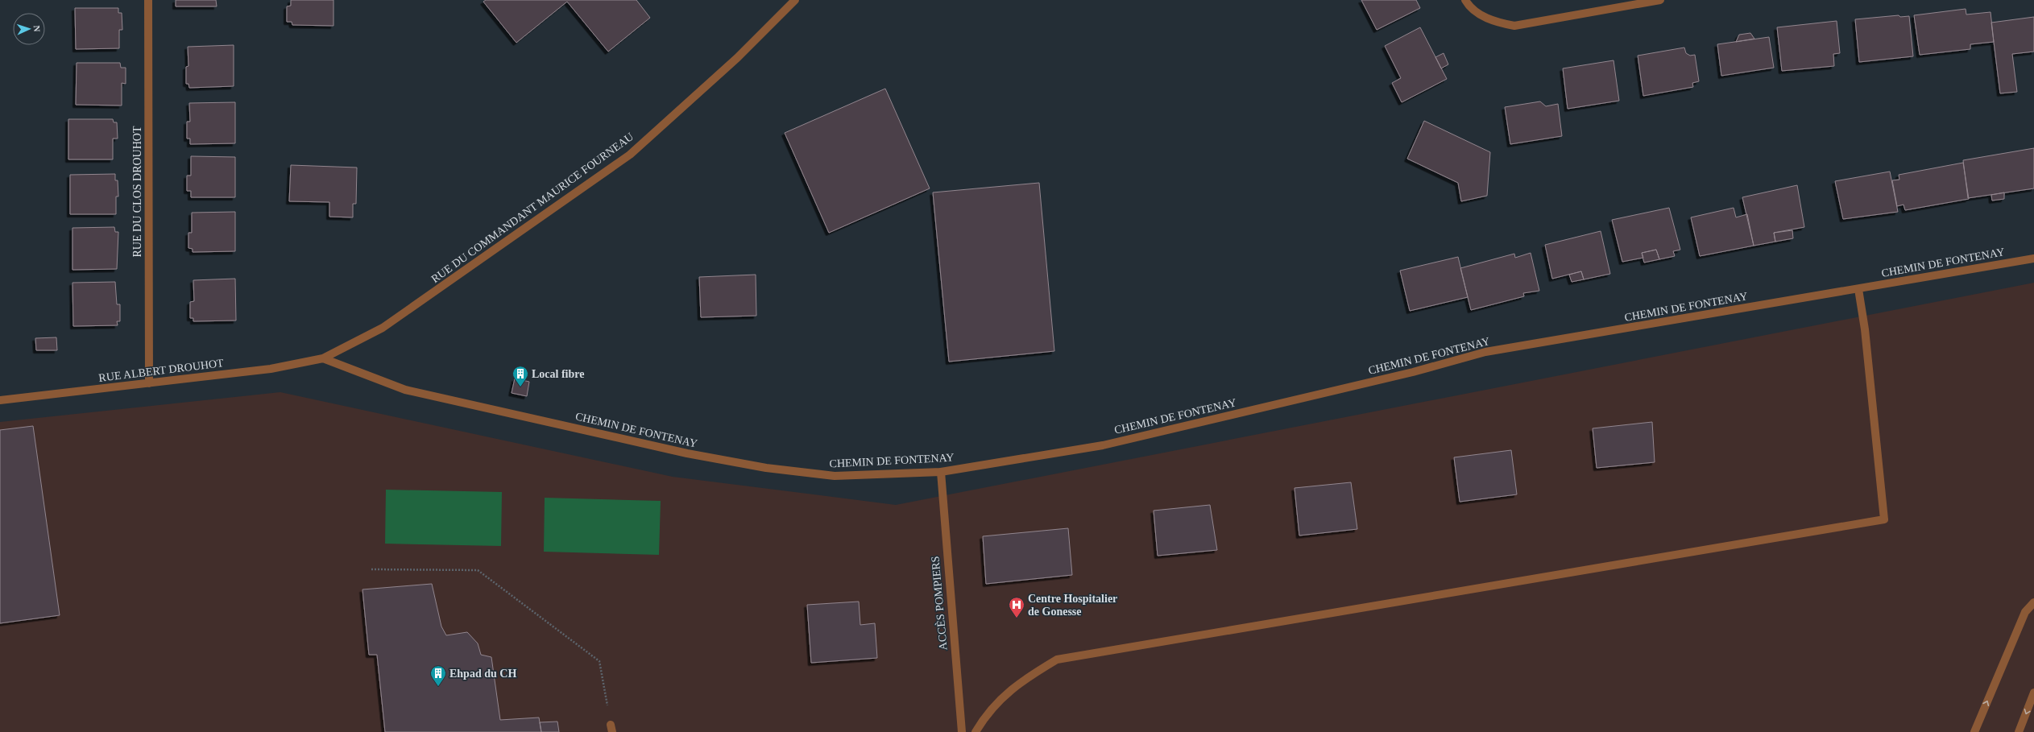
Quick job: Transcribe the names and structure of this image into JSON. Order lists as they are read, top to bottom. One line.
{"streets":{"street":["RUE DU CLOS DROUHOT","RUE DU COMMANDANT MAURICE FOURNEAU","CHEMIN DE FONTENAY","RUE ALBERT DROUHOT","ACCÈS POMPIERS"]},"crossings":[["RUE DU CLOS DROUHOT","RUE ALBERT DROUHOT"],["RUE DU COMMANDANT MAURICE FOURNEAU","CHEMIN DE FONTENAY"],["RUE DU COMMANDANT MAURICE FOURNEAU","RUE ALBERT DROUHOT"],["CHEMIN DE FONTENAY","RUE ALBERT DROUHOT"],["CHEMIN DE FONTENAY","ACCÈS POMPIERS"]],"places":{"building":["Local fibre","Ehpad du CH"],"hospital":["Centre Hospitalier de Gonesse"]},"north":"right"}
